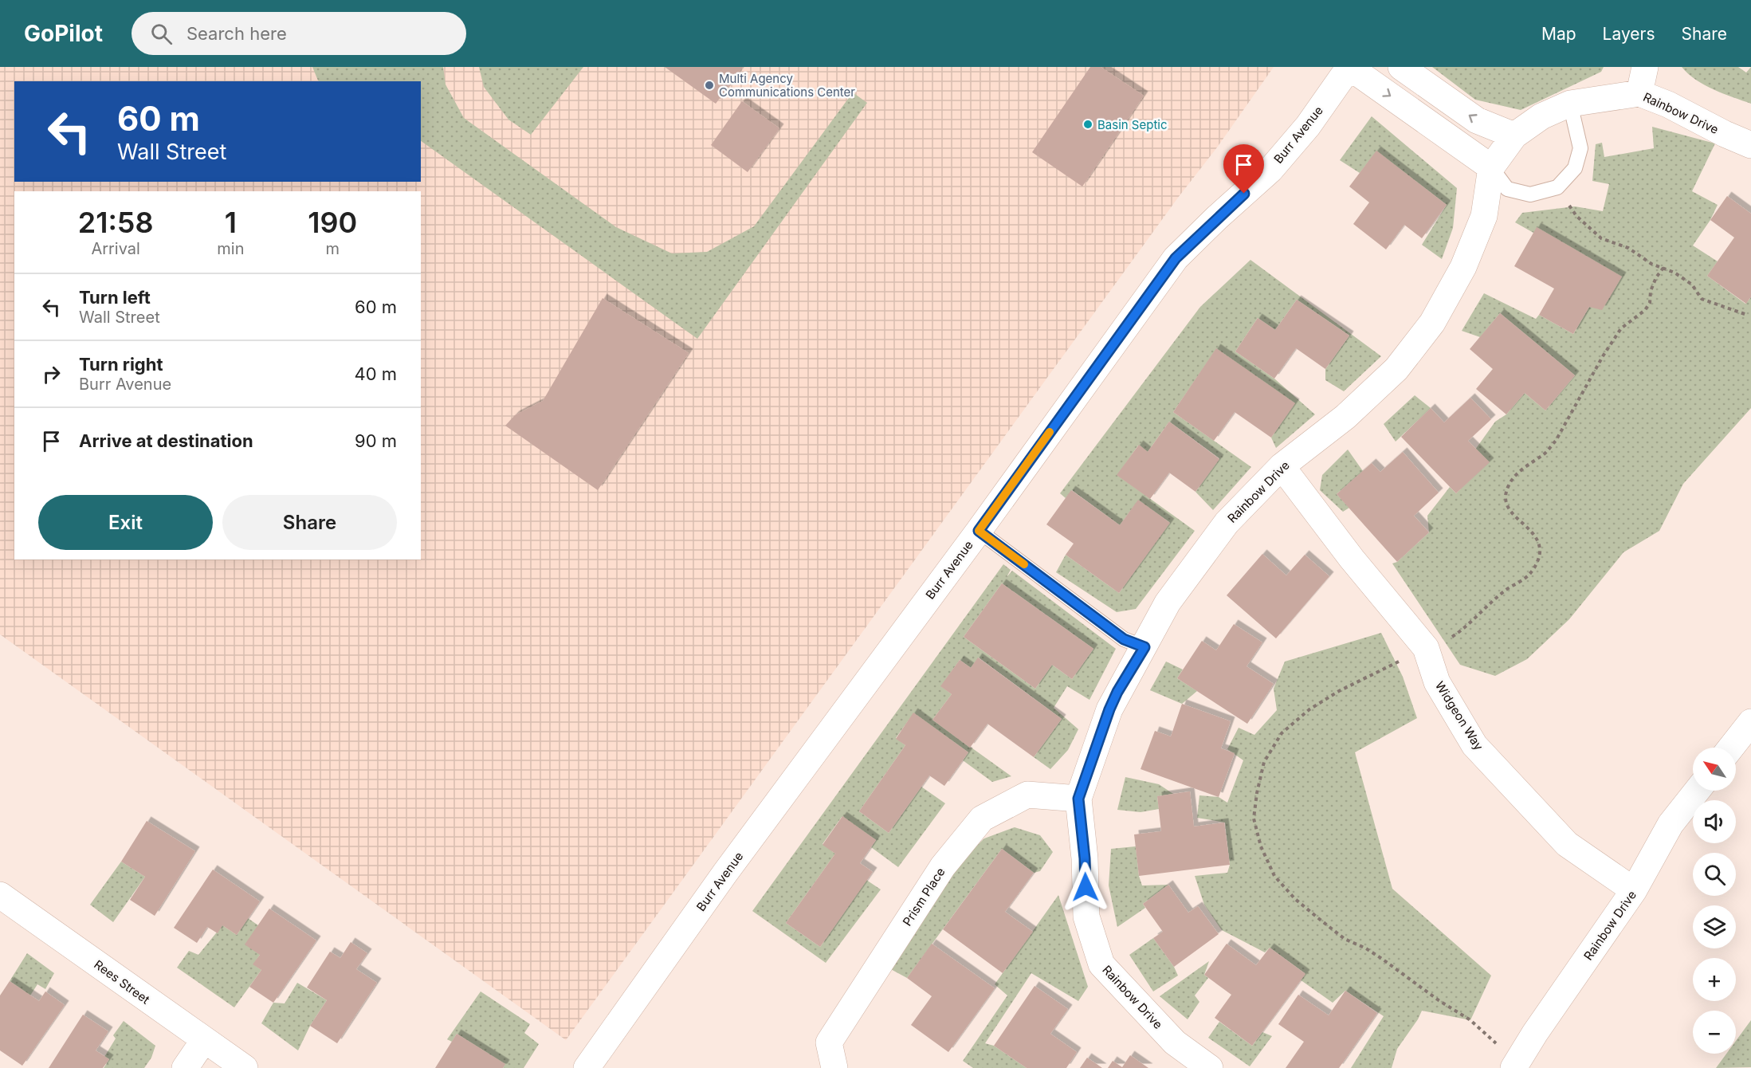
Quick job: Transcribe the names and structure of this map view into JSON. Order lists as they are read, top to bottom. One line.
{"streets":{"street":["Rainbow Drive","Burr Avenue","Widgeon Way","Prism Place","Rees Street"]},"crossings":[["Rainbow Drive","Widgeon Way"],["Rainbow Drive","Prism Place"]],"places":["Multi Agency Communications Center","Basin Septic"],"north":"top left","page":{"header":"GoPilot","search":"Search here","nav":["Map","Layers","Share"],"turn":["60 m","Wall Street"],"eta":["21:58","Arrival","1","min","190","m"],"list":[{"name":"Turn left","note":"Wall Street","value":"60 m"},{"name":"Turn right","note":"Burr Avenue","value":"40 m"},{"name":"Arrive at destination","value":"90 m"}],"buttons":["Exit","Share"],"map_buttons":["+","−"]}}
